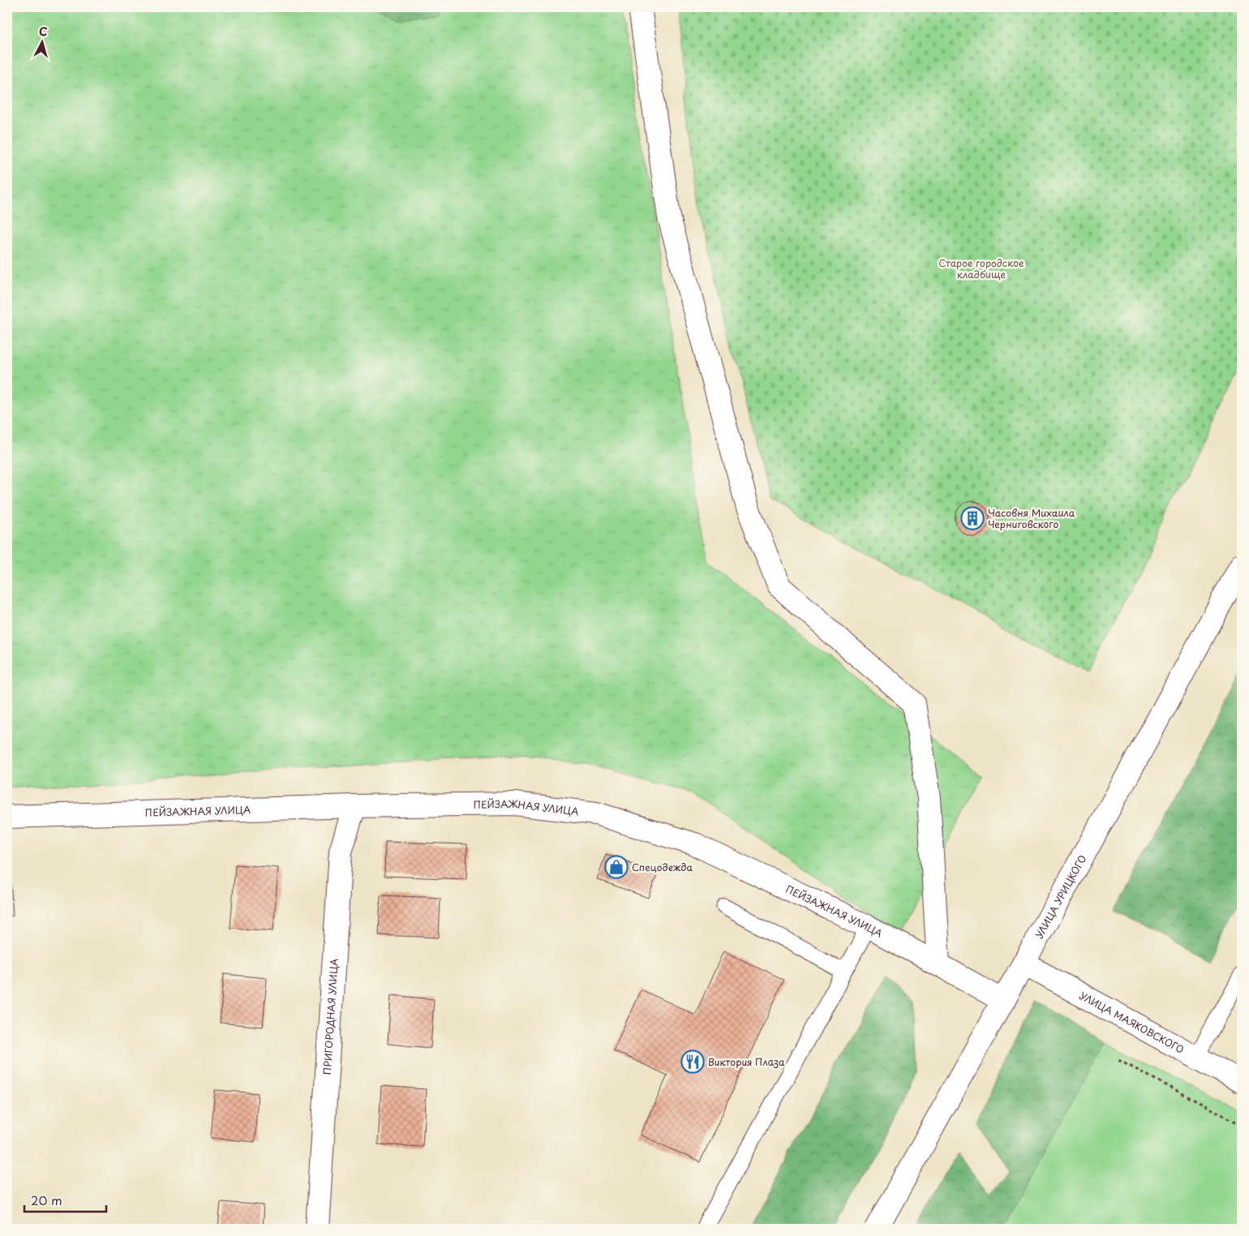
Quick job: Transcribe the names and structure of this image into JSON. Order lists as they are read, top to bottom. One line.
{"streets":{"street":["ПЕЙЗАЖНАЯ УЛИЦА","УЛИЦА УРИЦКОГО","ПРИГОРОДНАЯ УЛИЦА","УЛИЦА МАЯКОВСКОГО"]},"crossings":[["ПЕЙЗАЖНАЯ УЛИЦА","УЛИЦА УРИЦКОГО"],["ПЕЙЗАЖНАЯ УЛИЦА","ПРИГОРОДНАЯ УЛИЦА"],["УЛИЦА УРИЦКОГО","УЛИЦА МАЯКОВСКОГО"]],"parks":["Старое городское кладбище"],"places":{"building":["Часовня Михаила Черниговского"],"shop":["Спецодежда"],"restaurant":["Виктория Плаза"]},"scale_bar":"20 m","north":"top"}
